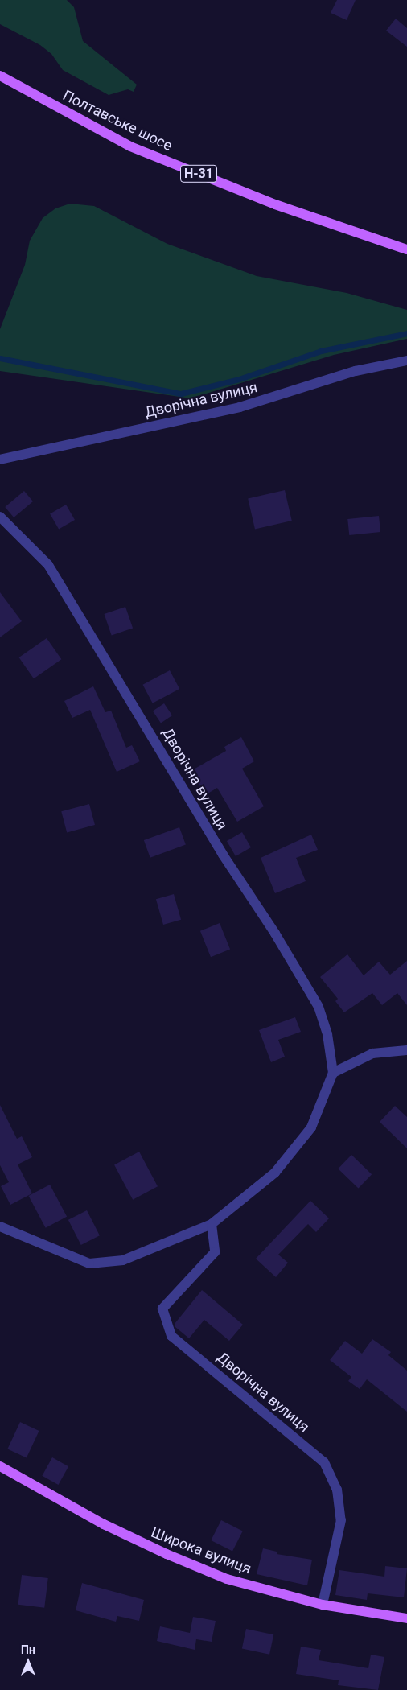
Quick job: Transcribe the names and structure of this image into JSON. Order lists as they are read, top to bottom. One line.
{"streets":{"main road":["Полтавське шосе","Н-31","Широка вулиця"],"street":["Дворічна вулиця"]},"crossings":[["Дворічна вулиця","Широка вулиця"]],"north":"top"}
